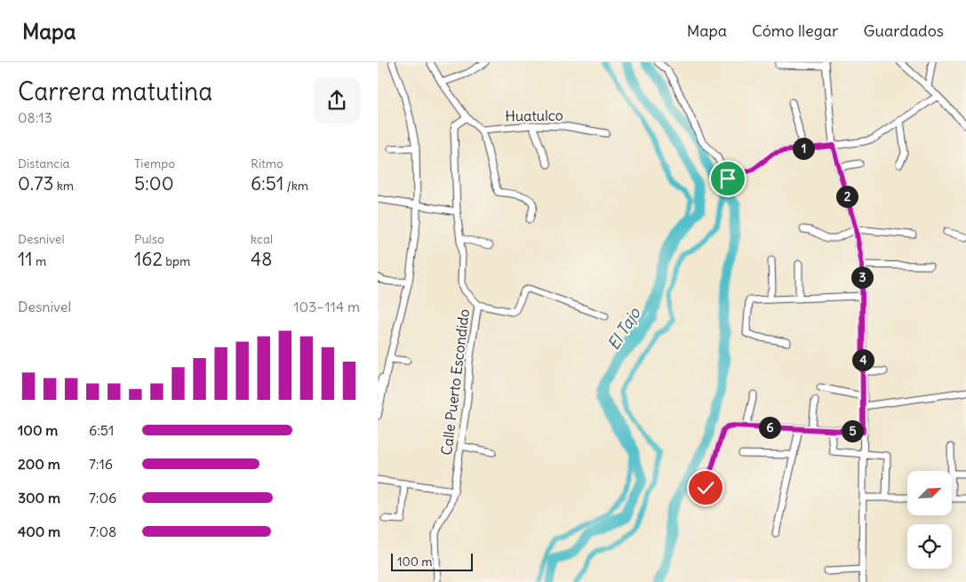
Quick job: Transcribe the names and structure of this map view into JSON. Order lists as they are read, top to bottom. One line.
{"streets":{"street":["Huatulco","Calle Puerto Escondido"]},"water":["El Tajo"],"scale_bar":"100 m","north":"top right","page":{"header":"Mapa","nav":["Mapa","Cómo llegar","Guardados"],"heading":["Carrera matutina","08:13"],"stats":[["Distancia","0.73 km"],["Tiempo","5:00"],["Ritmo","6:51 /km"],["Desnivel","11 m"],["Pulso","162 bpm"],["kcal","48"]],"pins":["1","2","3","4","6","5"],"chart":["Desnivel","103–114 m"],"list":[{"name":"100 m","note":"6:51"},{"name":"200 m","note":"7:16"},{"name":"300 m","note":"7:06"},{"name":"400 m","note":"7:08"}],"scale":"100 m"}}
